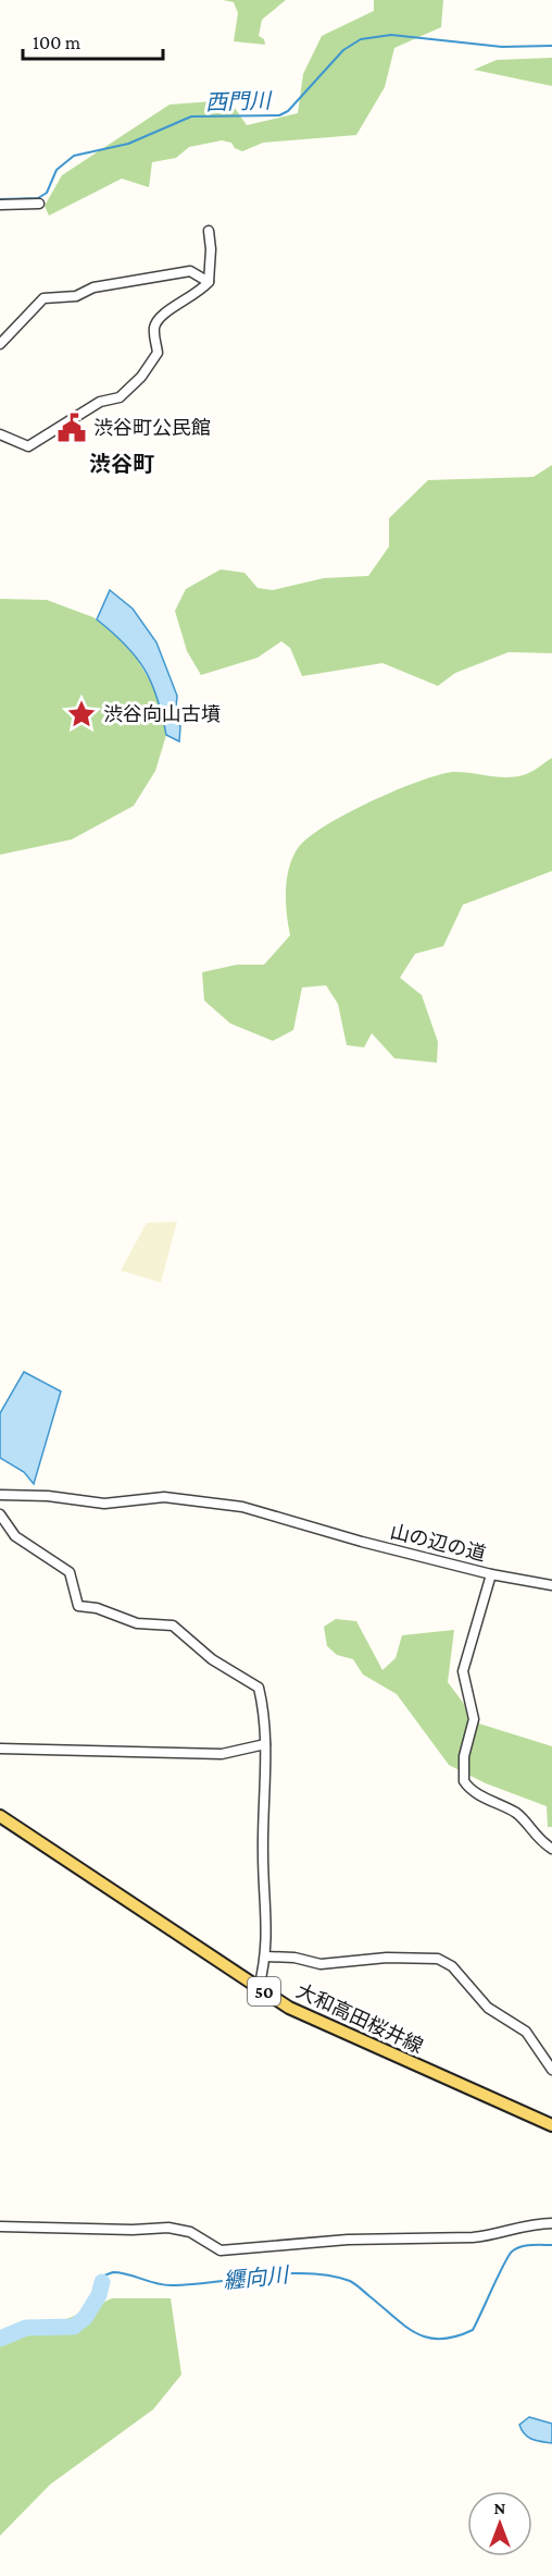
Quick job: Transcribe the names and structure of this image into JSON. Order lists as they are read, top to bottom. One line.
{"streets":{"main road":["50","大和高田桜井線"],"street":["山の辺の道"]},"districts":["渋谷町"],"water":["西門川","纒向川"],"places":{"public building":["渋谷町公民館"],"place":["渋谷向山古墳"]},"scale_bar":"100 m","north":"top"}
